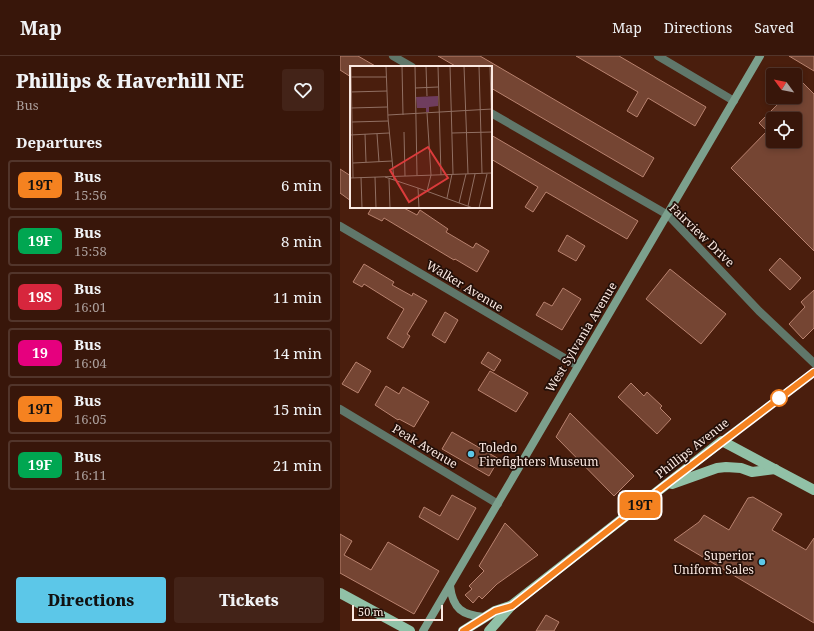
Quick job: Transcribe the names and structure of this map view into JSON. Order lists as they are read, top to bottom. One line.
{"streets":{"main road":["West Sylvania Avenue","Phillips Avenue"],"street":["Fairview Drive","Walker Avenue","Peak Avenue"]},"crossings":[["Fairview Drive","West Sylvania Avenue"],["Walker Avenue","West Sylvania Avenue"],["West Sylvania Avenue","Peak Avenue"]],"places":["Toledo Firefighters Museum","Superior Uniform Sales"],"lines":["bus line 19T"],"scale_bar":"50 m","north":"top left","page":{"header":"Map","nav":["Map","Directions","Saved"],"heading":[["Phillips & Haverhill NE","Bus"],"Departures"],"on_map":"19T","list":[{"mark":"19T","name":"Bus","note":"15:56","value":"6 min"},{"mark":"19F","name":"Bus","note":"15:58","value":"8 min"},{"mark":"19S","name":"Bus","note":"16:01","value":"11 min"},{"mark":"19","name":"Bus","note":"16:04","value":"14 min"},{"mark":"19T","name":"Bus","note":"16:05","value":"15 min"},{"mark":"19F","name":"Bus","note":"16:11","value":"21 min"}],"buttons":["Directions","Tickets"],"scale":"50 m"}}
